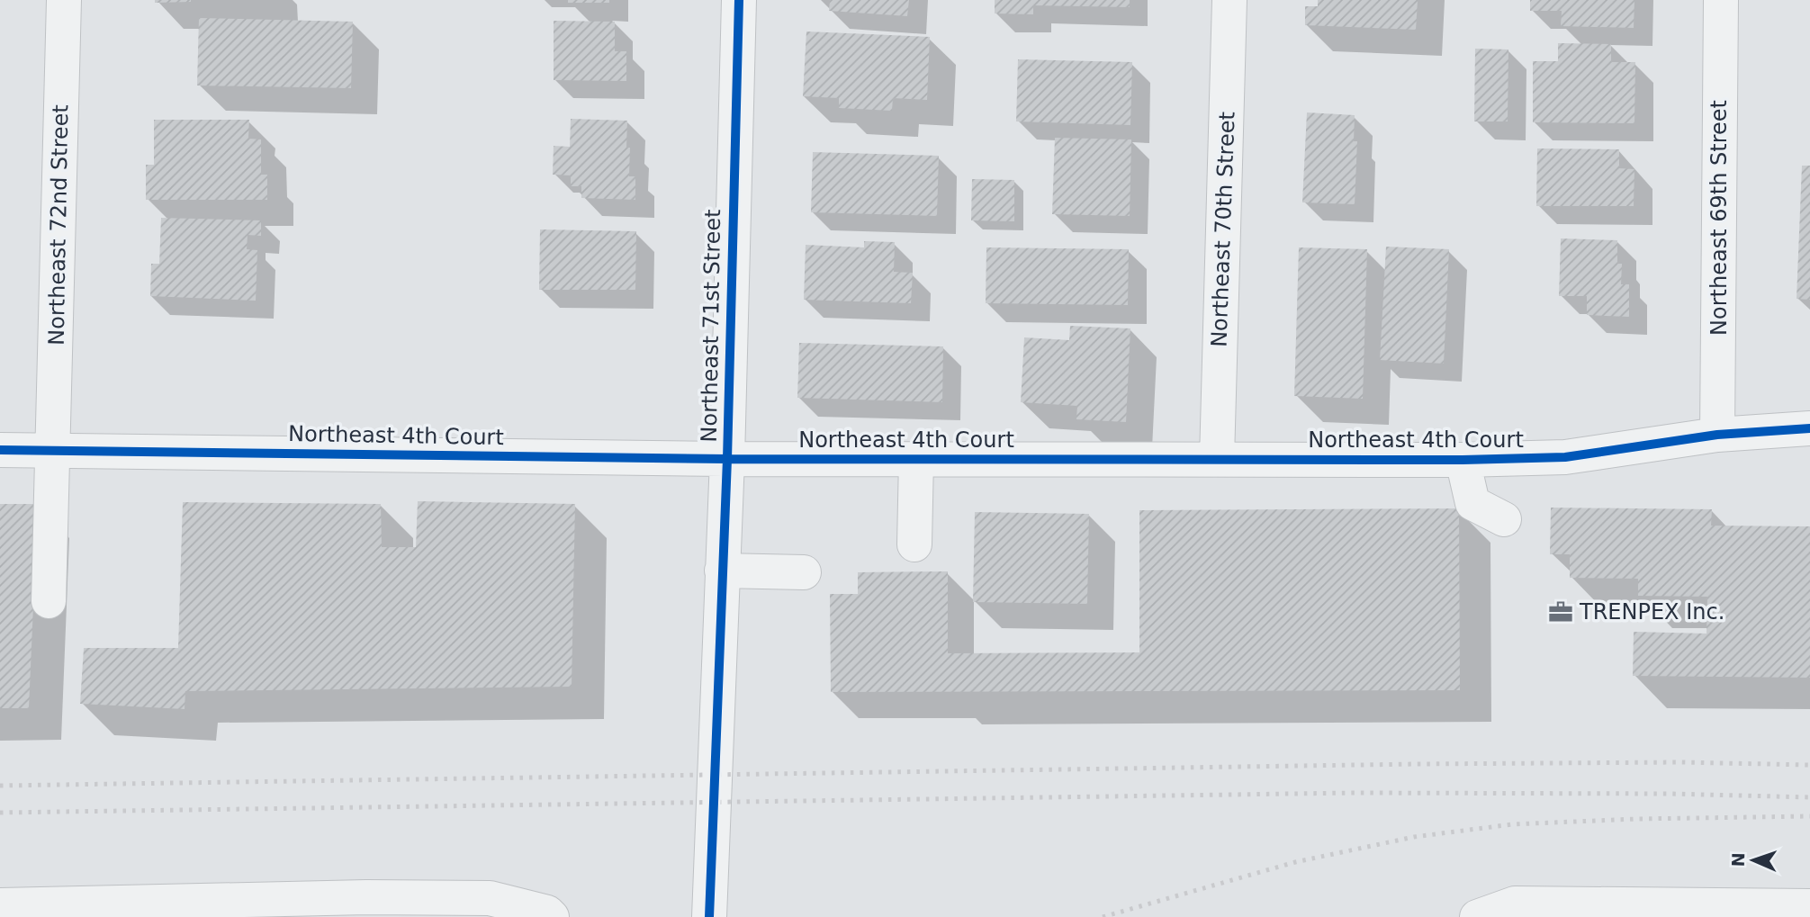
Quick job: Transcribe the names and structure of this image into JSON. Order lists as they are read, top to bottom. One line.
{"streets":{"street":["Northeast 69th Street","Northeast 72nd Street","Northeast 70th Street","Northeast 71st Street","Northeast 4th Court"]},"crossings":[["Northeast 69th Street","Northeast 4th Court"],["Northeast 72nd Street","Northeast 4th Court"],["Northeast 70th Street","Northeast 4th Court"],["Northeast 71st Street","Northeast 4th Court"]],"places":{"office":["TRENPEX Inc."]},"north":"left"}
